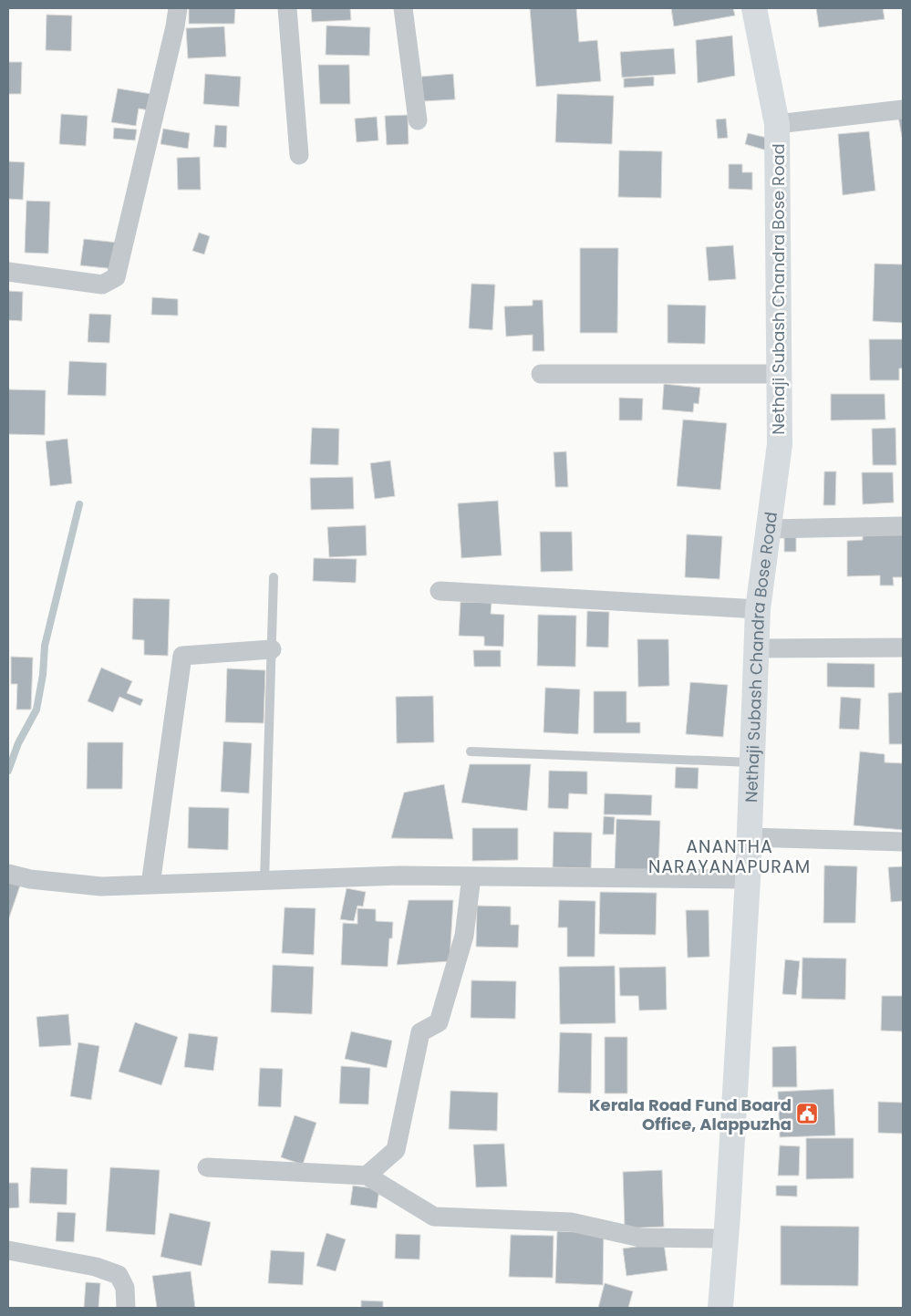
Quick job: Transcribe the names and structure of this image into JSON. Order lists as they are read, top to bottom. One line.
{"streets":{"main road":["Nethaji Subash Chandra Bose Road"]},"districts":["ANANTHA NARAYANAPURAM"],"places":{"public building":["Kerala Road Fund Board Office, Alappuzha"]}}
